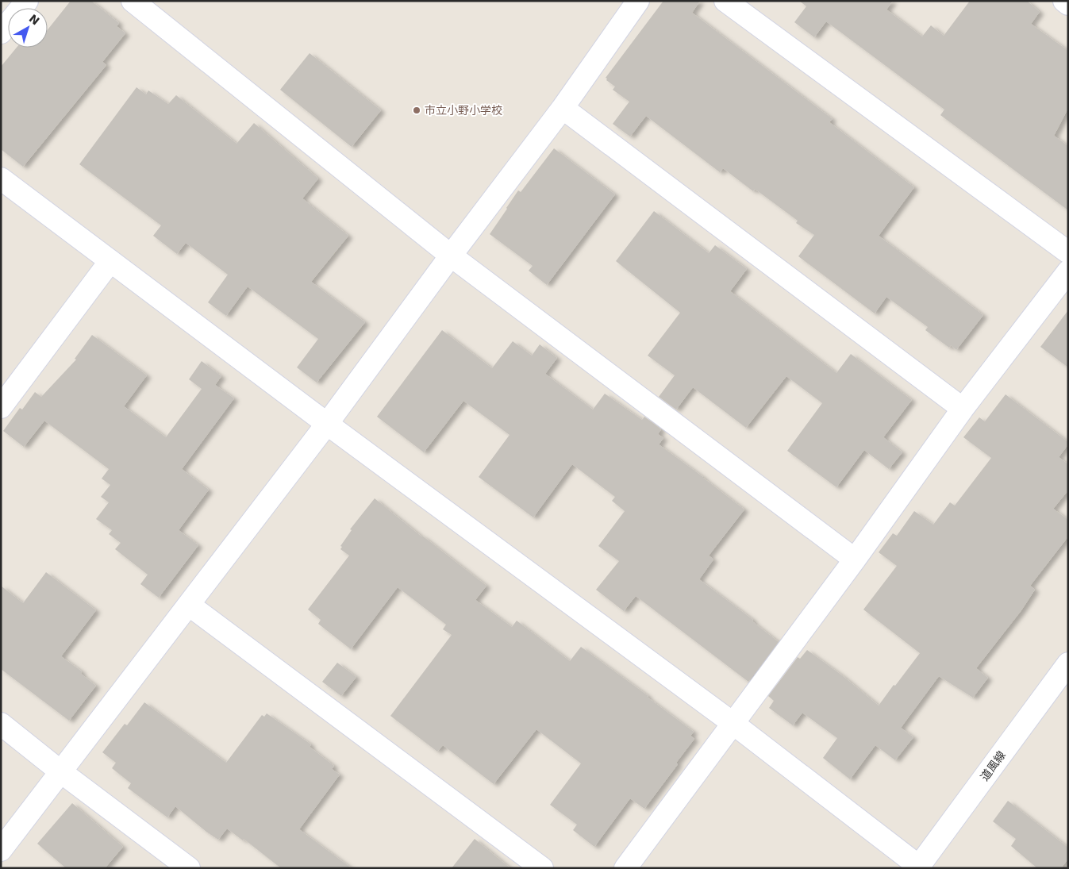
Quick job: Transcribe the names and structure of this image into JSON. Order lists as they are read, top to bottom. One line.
{"streets":{"street":["道風線"]},"places":["市立小野小学校"],"north":"top right"}
